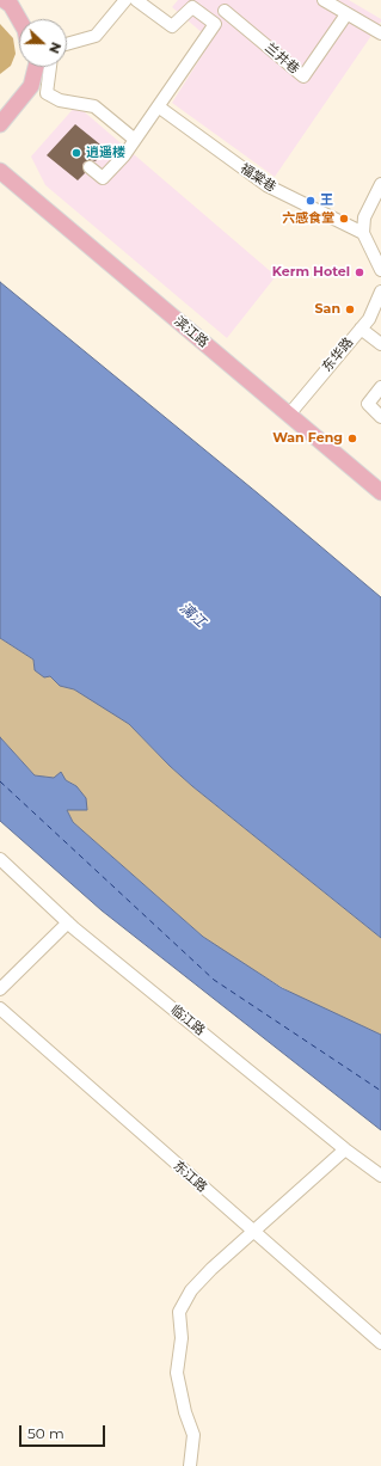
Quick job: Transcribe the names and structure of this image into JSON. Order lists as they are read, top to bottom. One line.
{"streets":{"main road":["滨江路"],"street":["兰井巷","福棠巷","东华路","临江路","东江路"]},"crossings":[["滨江路","东华路"]],"water":["漓江"],"places":["逍遥楼","王","六感食堂","Kerm Hotel","San","Wan Feng"],"scale_bar":"50 m","north":"right"}
